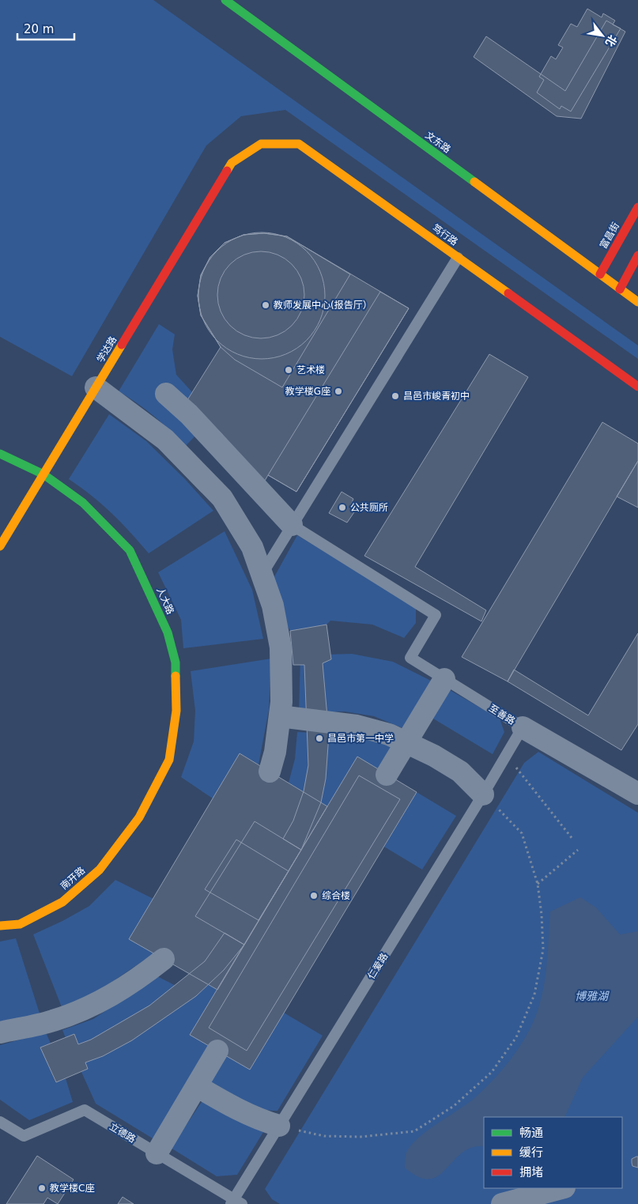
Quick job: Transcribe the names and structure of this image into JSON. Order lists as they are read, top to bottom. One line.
{"streets":{"street":["文东路","笃行路","富昌街","学达路","人大路","至善路","南开路"],"lane":["仁爱路","立德路"]},"crossings":[["文东路","富昌街"],["笃行路","学达路"],["学达路","人大路"],["人大路","南开路"],["至善路","仁爱路"],["仁爱路","立德路"]],"water":["博雅湖"],"places":["教师发展中心(报告厅）","艺术楼","教学楼G座","昌邑市峻青初中","公共厕所","昌邑市第一中学","综合楼","教学楼C座"],"legend":["畅通","缓行","拥堵"],"scale_bar":"20 m","north":"bottom right"}
